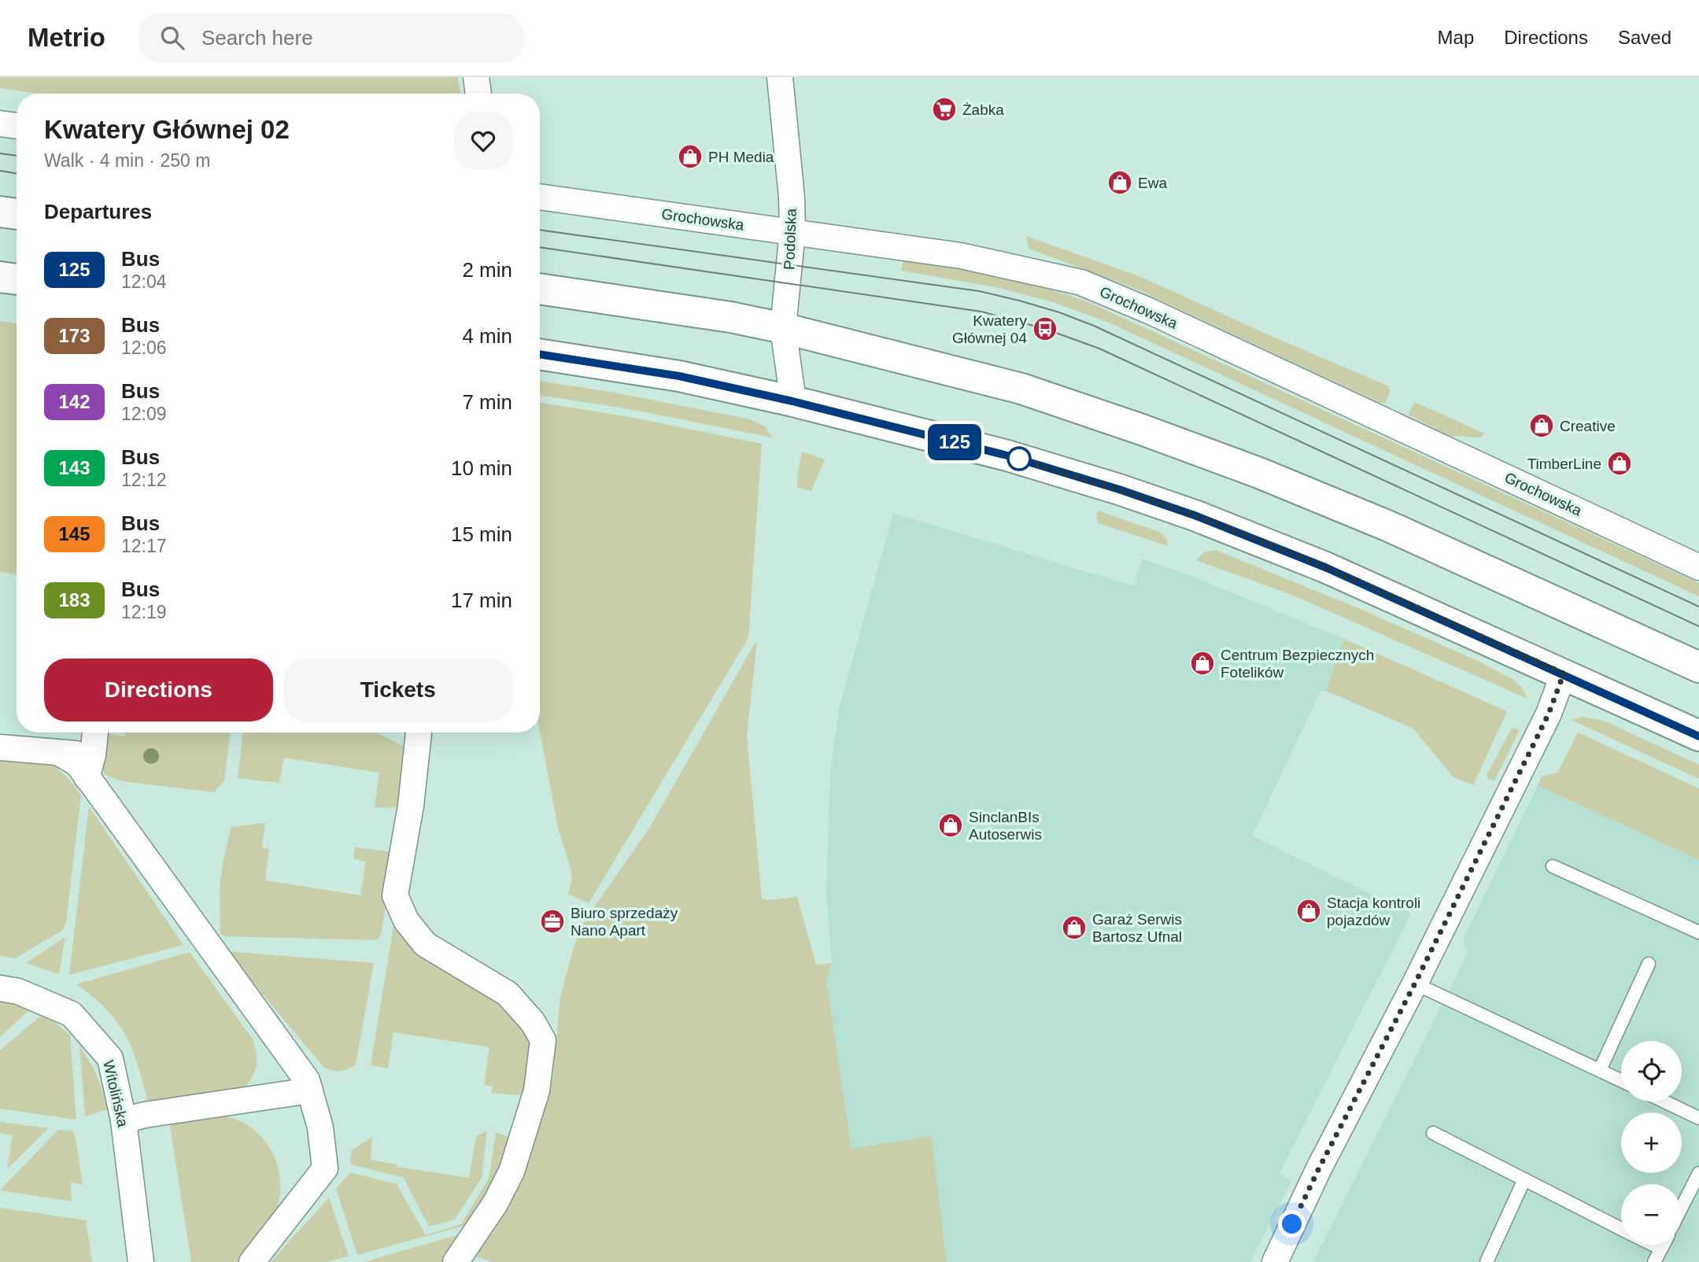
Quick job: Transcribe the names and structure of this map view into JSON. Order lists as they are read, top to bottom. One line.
{"streets":{"street":["Grochowska","Podolska","Witolińska"]},"crossings":[["Grochowska","Podolska"]],"places":{"supermarket":["Żabka"],"shop":["PH Media","Ewa","Creative","TimberLine","Centrum Bezpiecznych Fotelików","SinclanBIs Autoserwis","Stacja kontroli pojazdów","Garaż Serwis Bartosz Ufnal"],"bus stop":["Kwatery Głównej 04"],"office":["Biuro sprzedaży Nano Apart"]},"lines":["bus line 125"],"page":{"header":"Metrio","search":"Search here","nav":["Map","Directions","Saved"],"on_map":"125","heading":[["Kwatery Głównej 02","Walk · 4 min · 250 m"],"Departures"],"list":[{"mark":"125","name":"Bus","note":"12:04","value":"2 min"},{"mark":"173","name":"Bus","note":"12:06","value":"4 min"},{"mark":"142","name":"Bus","note":"12:09","value":"7 min"},{"mark":"143","name":"Bus","note":"12:12","value":"10 min"},{"mark":"145","name":"Bus","note":"12:17","value":"15 min"},{"mark":"183","name":"Bus","note":"12:19","value":"17 min"}],"buttons":["Directions","Tickets"],"map_buttons":["+","−"]}}
